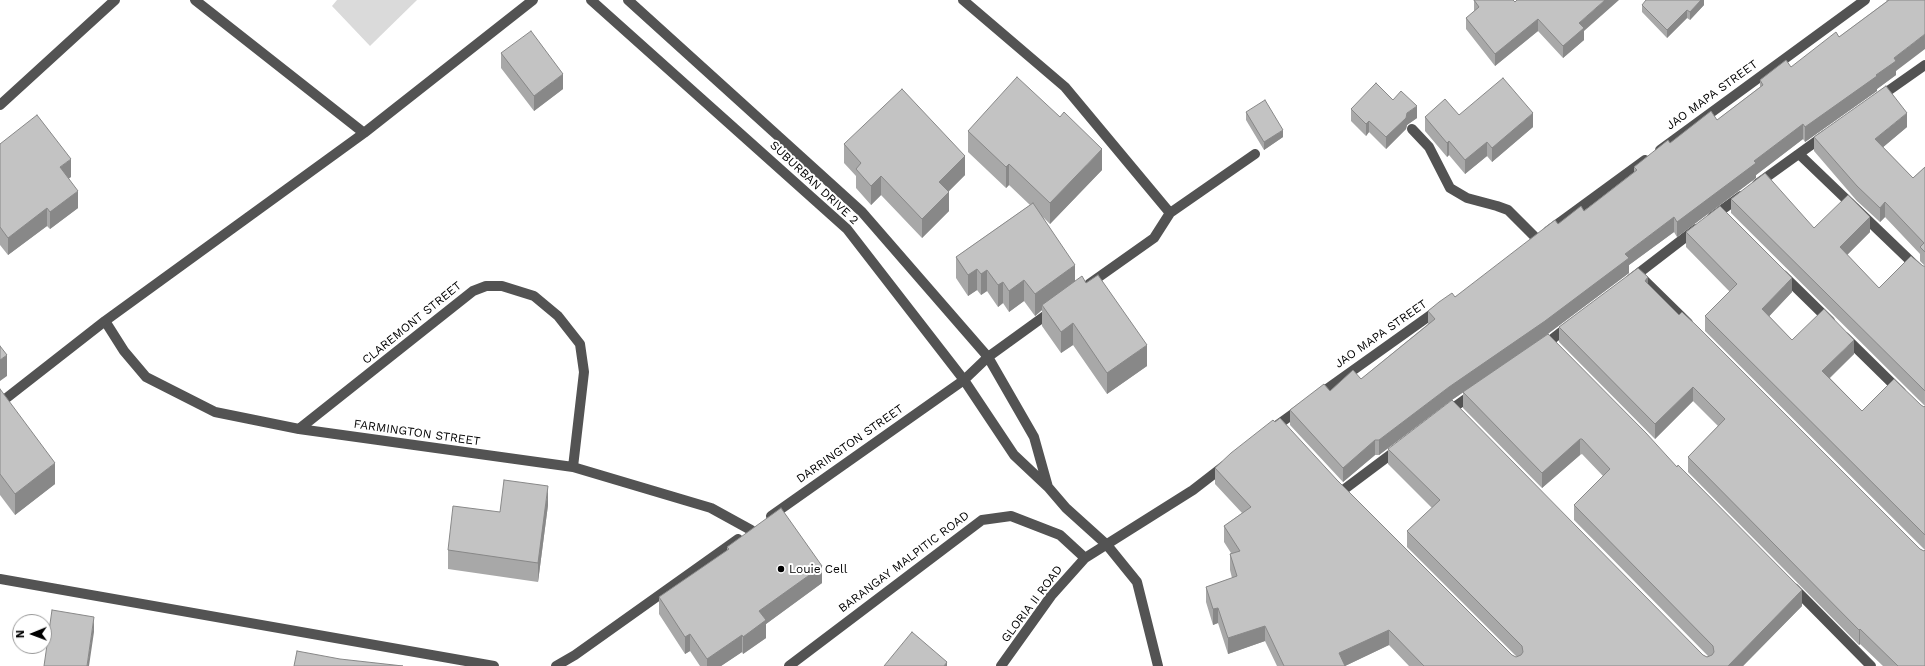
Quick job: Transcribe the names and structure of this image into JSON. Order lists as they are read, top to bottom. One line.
{"streets":{"street":["JAO MAPA STREET","SUBURBAN DRIVE 2","CLAREMONT STREET","FARMINGTON STREET","DARRINGTON STREET","BARANGAY MALPITIC ROAD","GLORIA II ROAD"]},"crossings":[["SUBURBAN DRIVE 2","DARRINGTON STREET"],["CLAREMONT STREET","FARMINGTON STREET"],["FARMINGTON STREET","DARRINGTON STREET"],["BARANGAY MALPITIC ROAD","GLORIA II ROAD"]],"places":["Louie Cell"],"north":"left"}
